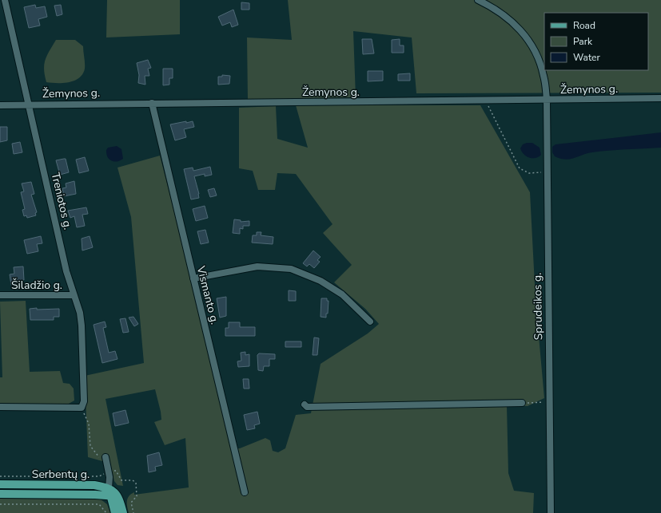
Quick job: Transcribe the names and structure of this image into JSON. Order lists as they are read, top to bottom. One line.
{"streets":{"main road":["Serbentų g."],"street":["Žemynos g.","Treniotos g.","Šiladžio g.","Vismanto g.","Sprudeikos g."]},"crossings":[["Žemynos g.","Treniotos g."],["Žemynos g.","Vismanto g."],["Žemynos g.","Sprudeikos g."],["Treniotos g.","Šiladžio g."]],"legend":["Road","Park","Water"]}
